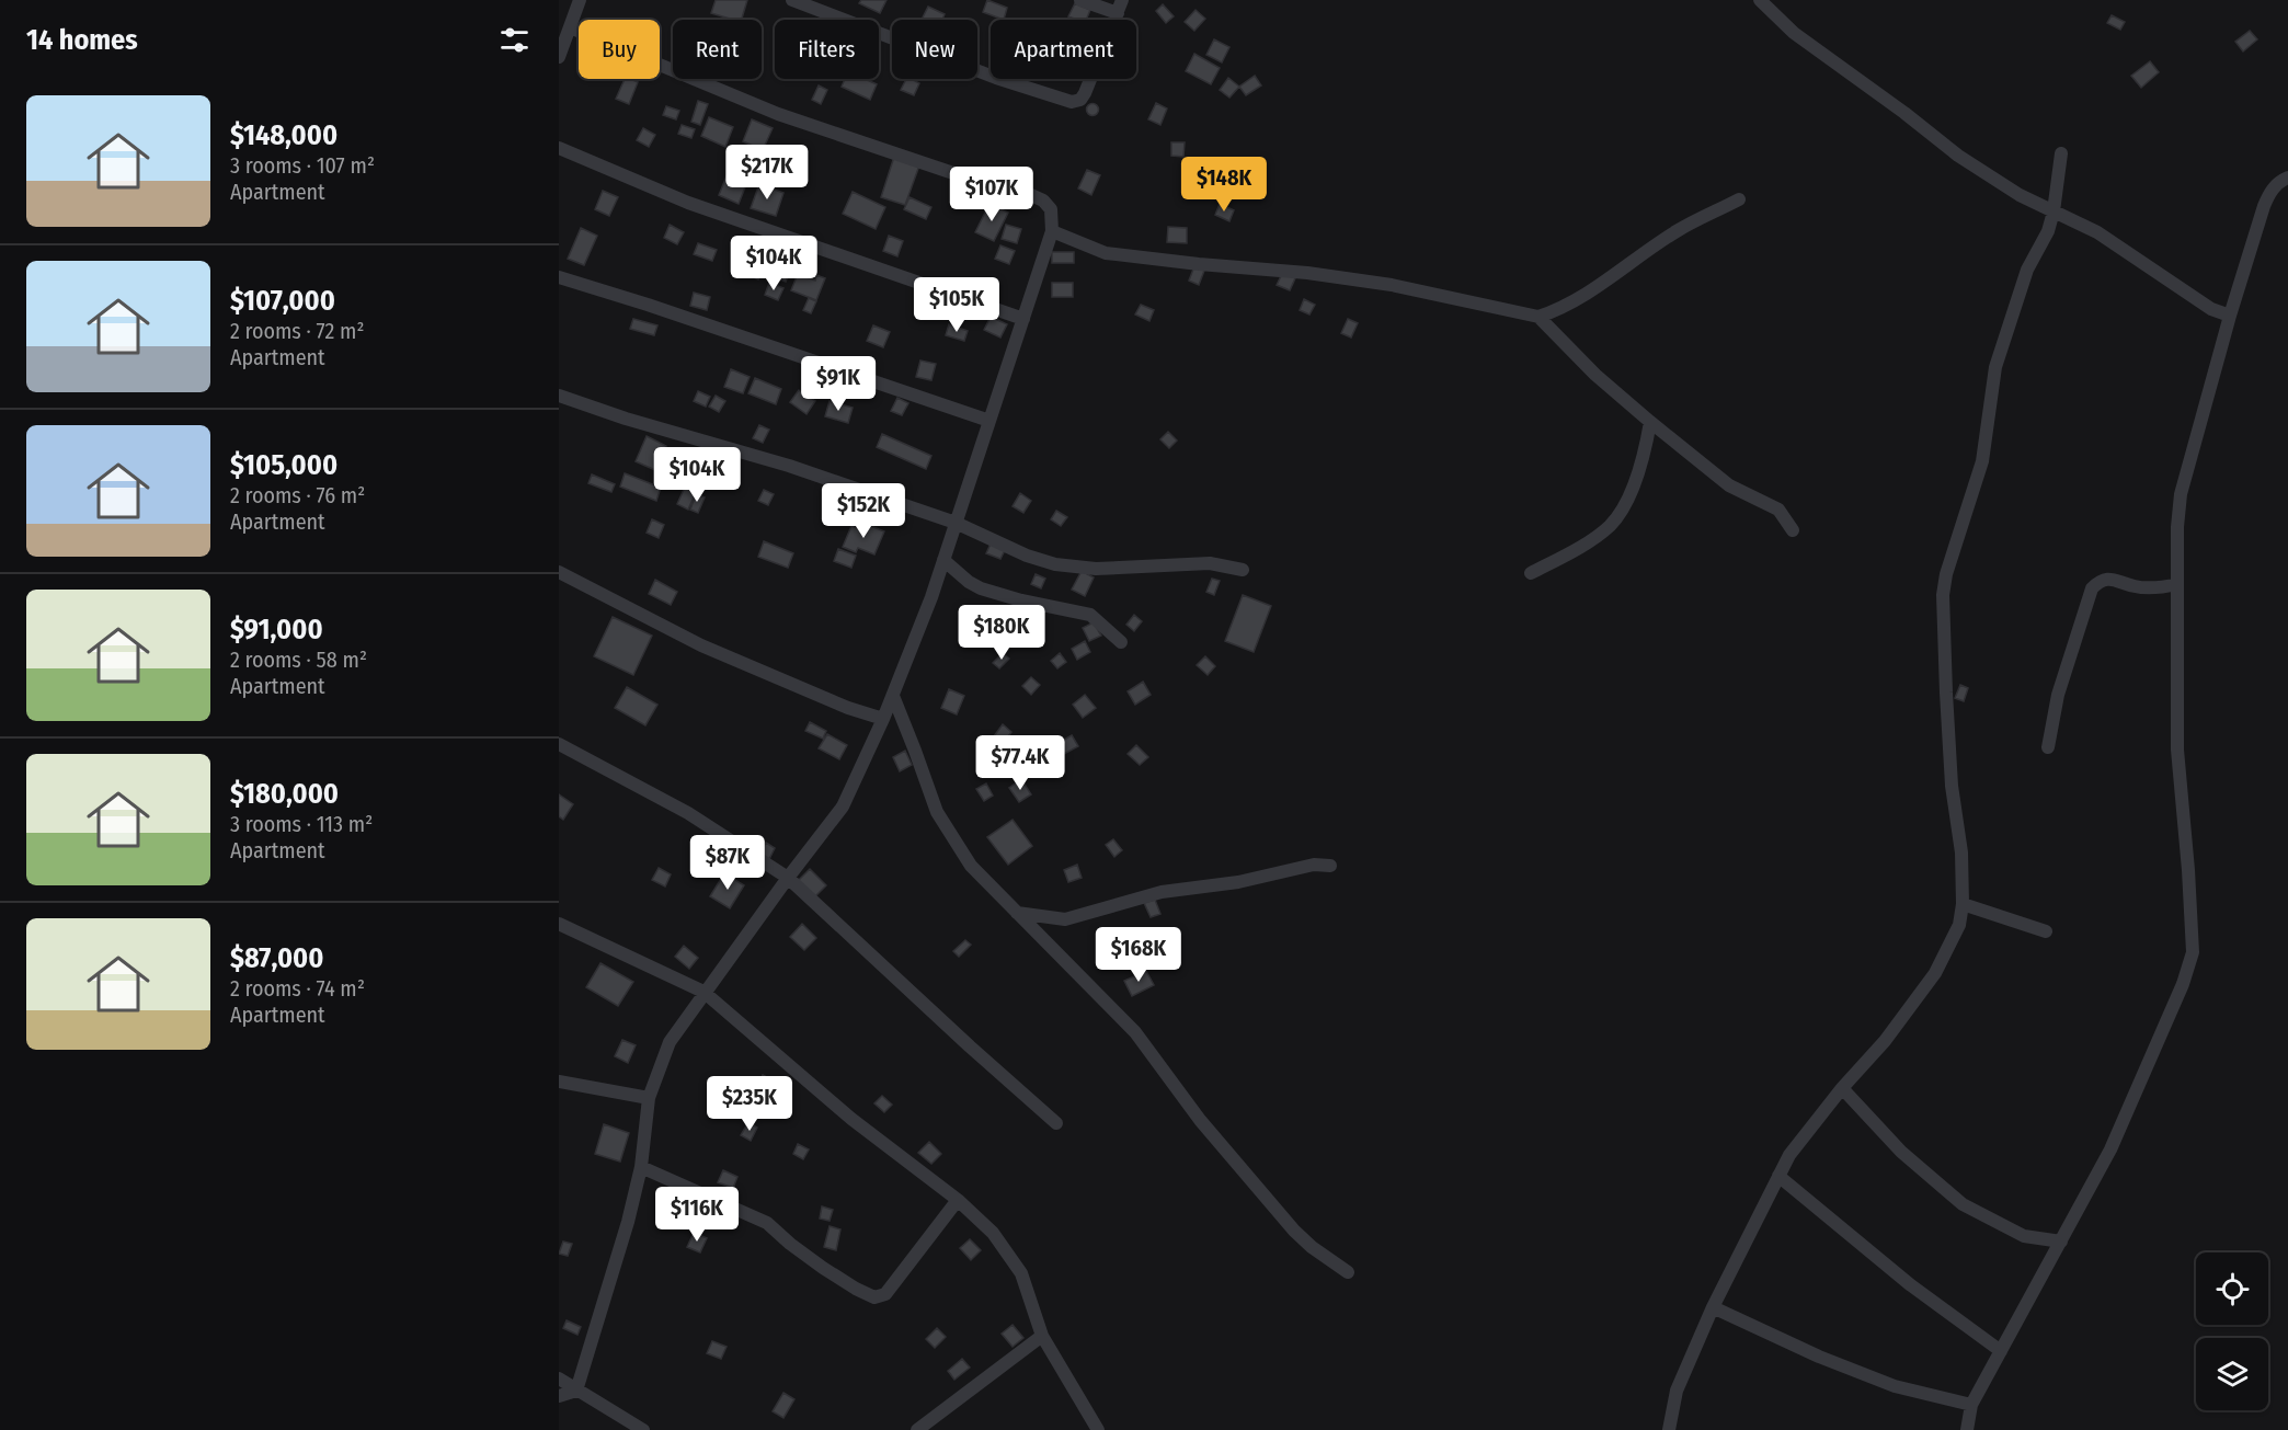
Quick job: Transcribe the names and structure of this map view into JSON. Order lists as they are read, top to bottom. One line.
{"page":{"heading":"14 homes","chip":["Buy","Rent","Filters","New","Apartment"],"list":[{"name":"$148,000","note":"3 rooms · 107 m² · Apartment"},{"name":"$107,000","note":"2 rooms · 72 m² · Apartment"},{"name":"$105,000","note":"2 rooms · 76 m² · Apartment"},{"name":"$91,000","note":"2 rooms · 58 m² · Apartment"},{"name":"$180,000","note":"3 rooms · 113 m² · Apartment"},{"name":"$87,000","note":"2 rooms · 74 m² · Apartment"}],"price":["$217K","$148K","$107K","$104K","$105K","$91K","$104K","$152K","$180K","$77.4K","$87K","$168K","$235K","$116K"]}}
